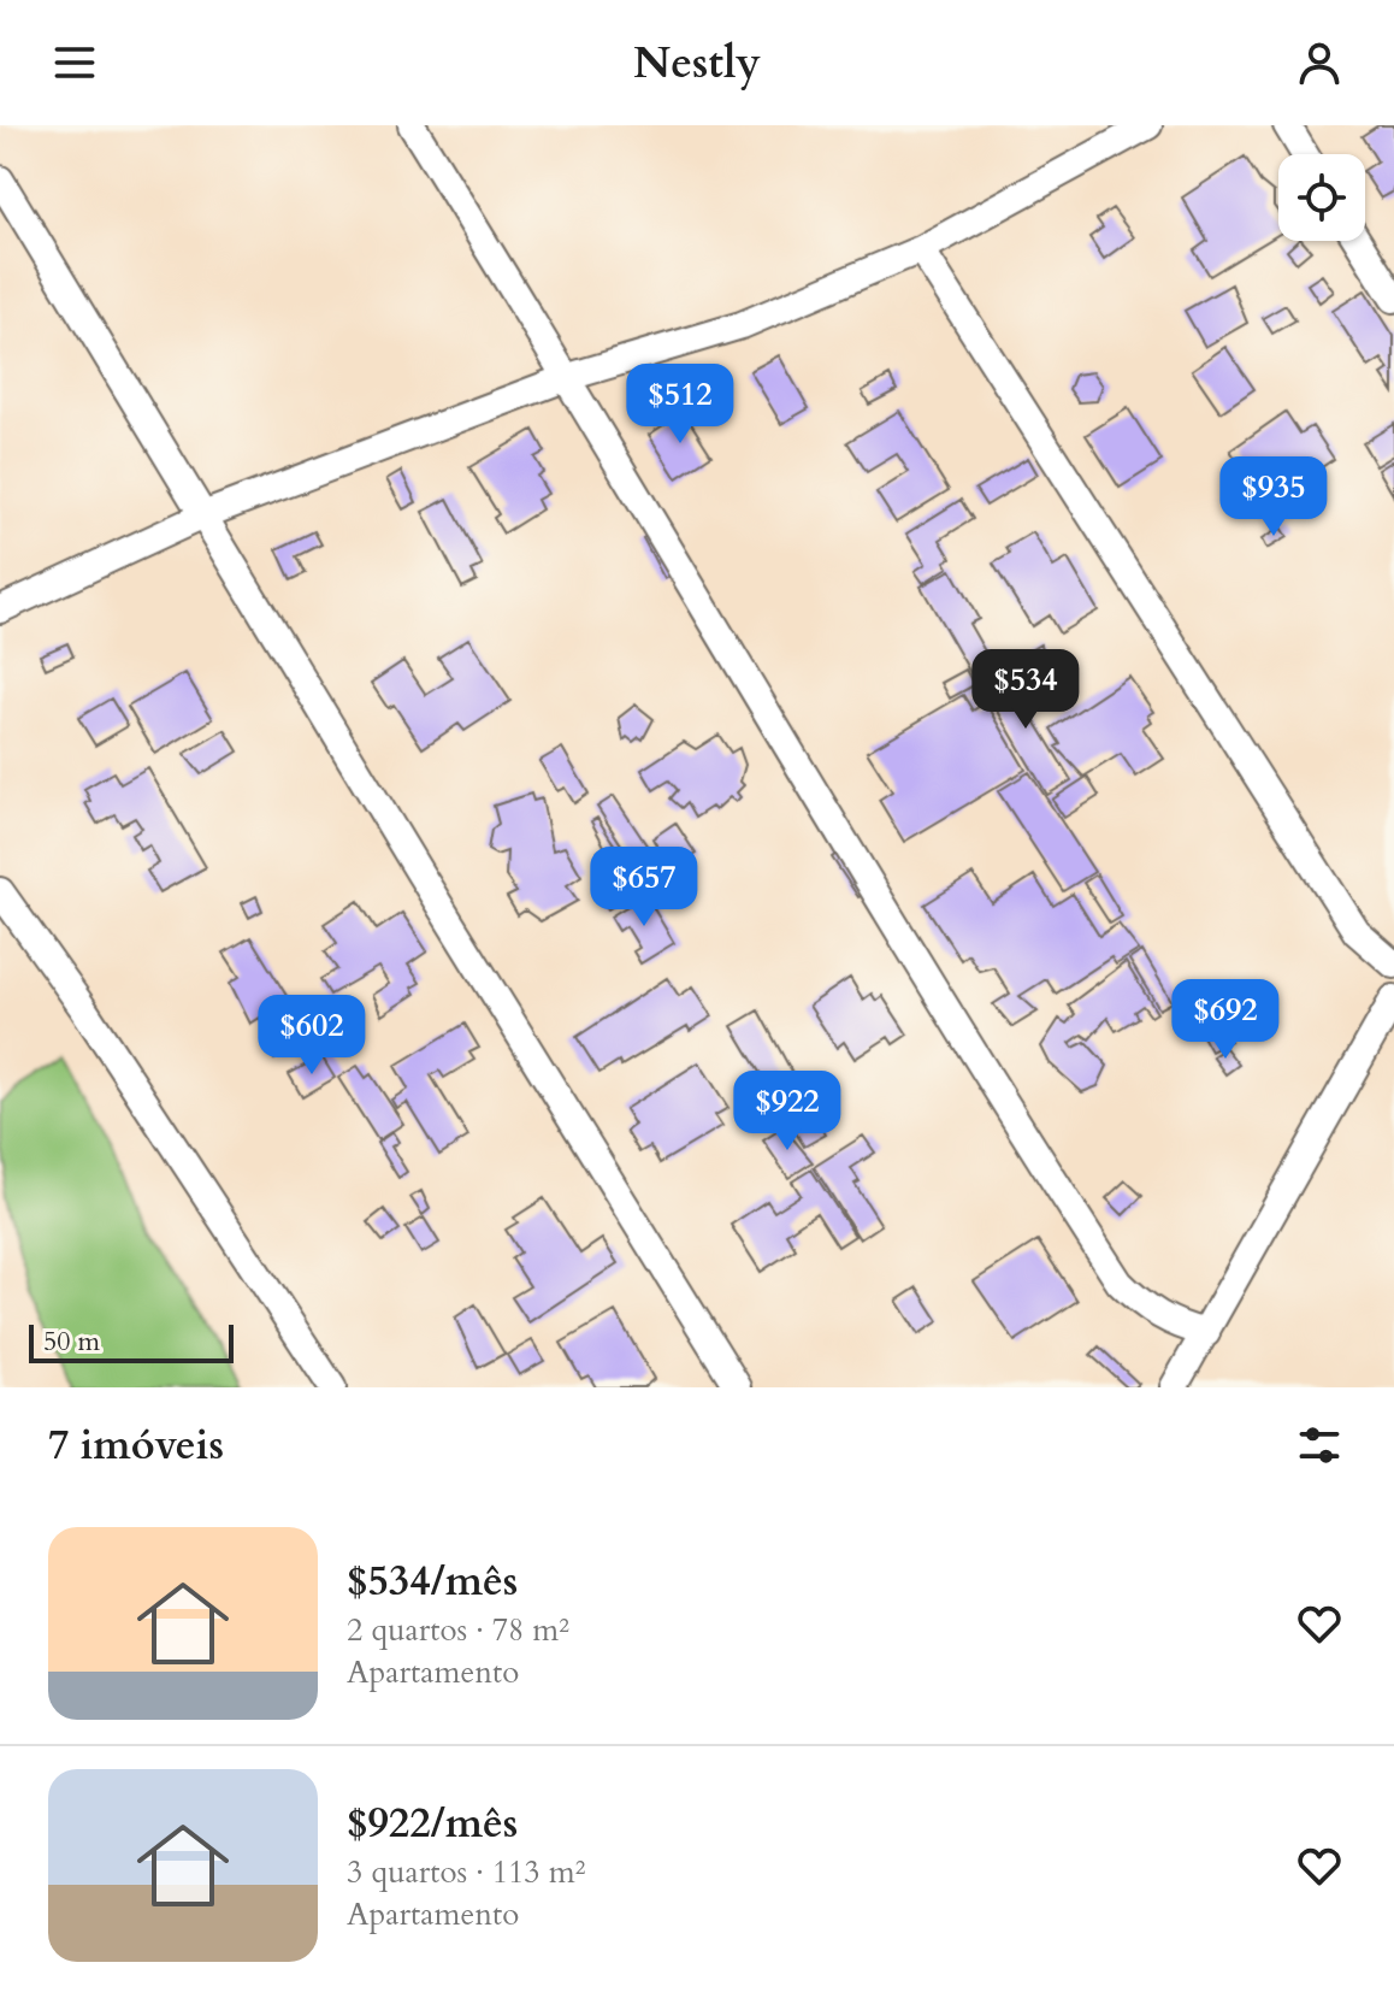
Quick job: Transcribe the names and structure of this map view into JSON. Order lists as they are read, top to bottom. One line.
{"scale_bar":"50 m","page":{"header":"Nestly","price":["$512","$935","$534","$657","$692","$602","$922"],"scale":"50 m","heading":"7 imóveis","list":[{"name":"$534/mês","note":"2 quartos · 78 m² · Apartamento"},{"name":"$922/mês","note":"3 quartos · 113 m² · Apartamento"}]}}
